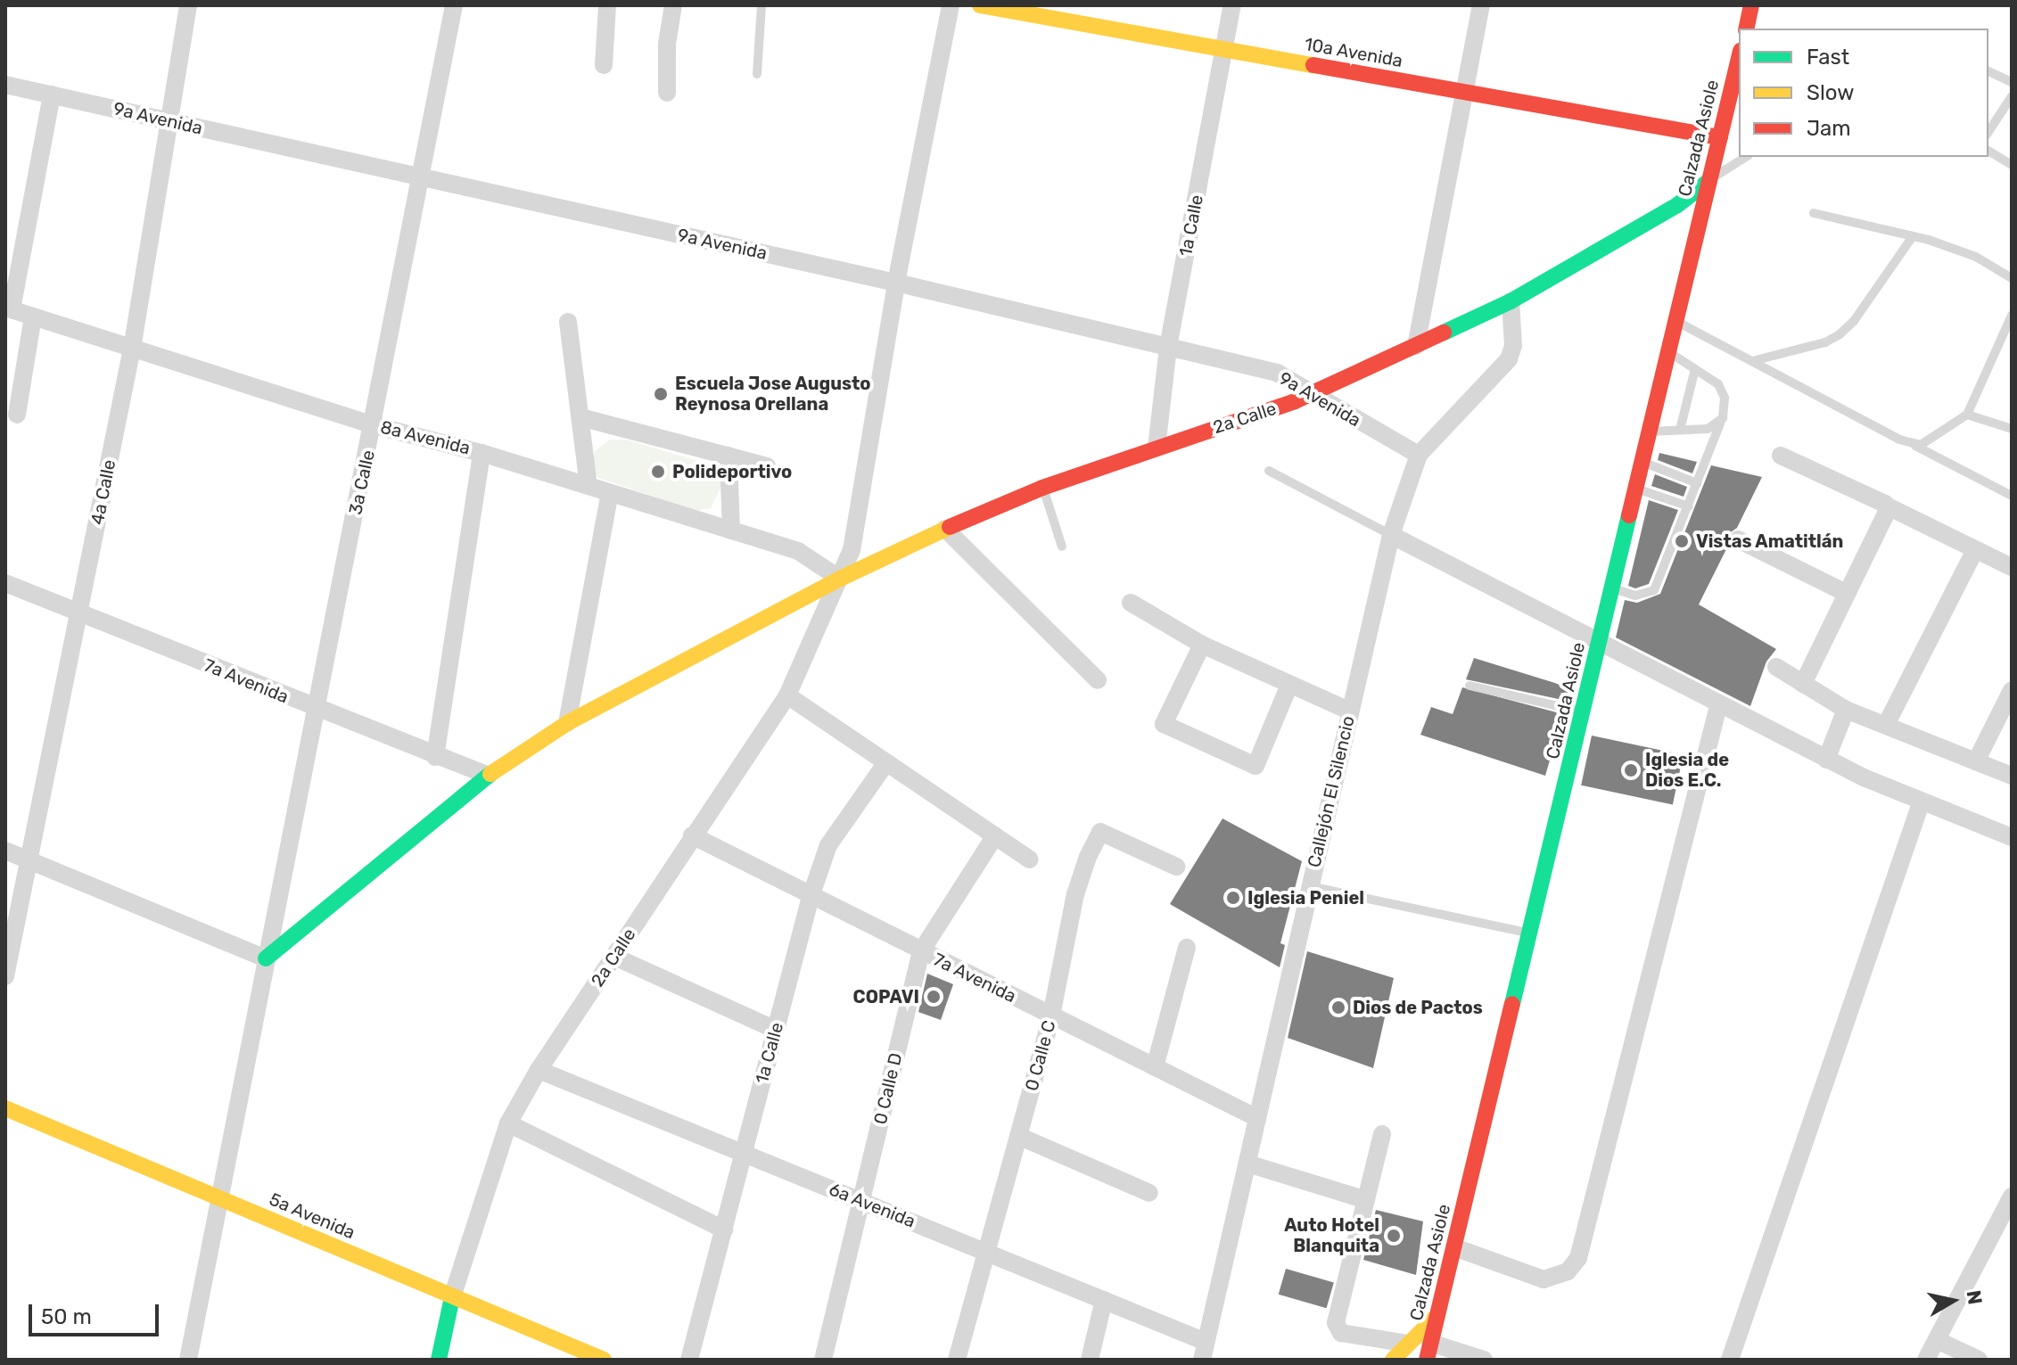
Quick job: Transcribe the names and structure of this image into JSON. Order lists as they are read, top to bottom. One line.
{"streets":{"main road":["10a Avenida","Calzada Asiole","2a Calle","5a Avenida"],"street":["9a Avenida","1a Calle","8a Avenida","3a Calle","4a Calle","7a Avenida","Callejón El Silencio","0 Calle C","0 Calle D","6a Avenida"]},"crossings":[["10a Avenida","Calzada Asiole"],["10a Avenida","1a Calle"],["9a Avenida","1a Calle"],["9a Avenida","2a Calle"],["9a Avenida","3a Calle"],["9a Avenida","4a Calle"],["9a Avenida","Callejón El Silencio"],["Calzada Asiole","2a Calle"],["1a Calle","2a Calle"],["1a Calle","7a Avenida"],["1a Calle","6a Avenida"],["2a Calle","8a Avenida"],["2a Calle","7a Avenida"],["2a Calle","Callejón El Silencio"],["2a Calle","6a Avenida"],["2a Calle","5a Avenida"],["8a Avenida","3a Calle"],["8a Avenida","4a Calle"],["3a Calle","7a Avenida"],["3a Calle","5a Avenida"],["4a Calle","7a Avenida"],["7a Avenida","Callejón El Silencio"],["7a Avenida","0 Calle C"],["7a Avenida","0 Calle D"],["Callejón El Silencio","6a Avenida"],["0 Calle C","6a Avenida"],["0 Calle D","6a Avenida"]],"places":["Escuela Jose Augusto Reynosa Orellana","Polideportivo","Vistas Amatitlán","Iglesia de Dios E.C.","Iglesia Peniel","COPAVI","Dios de Pactos","Auto Hotel Blanquita"],"legend":["Fast","Slow","Jam"],"scale_bar":"50 m","north":"right"}
